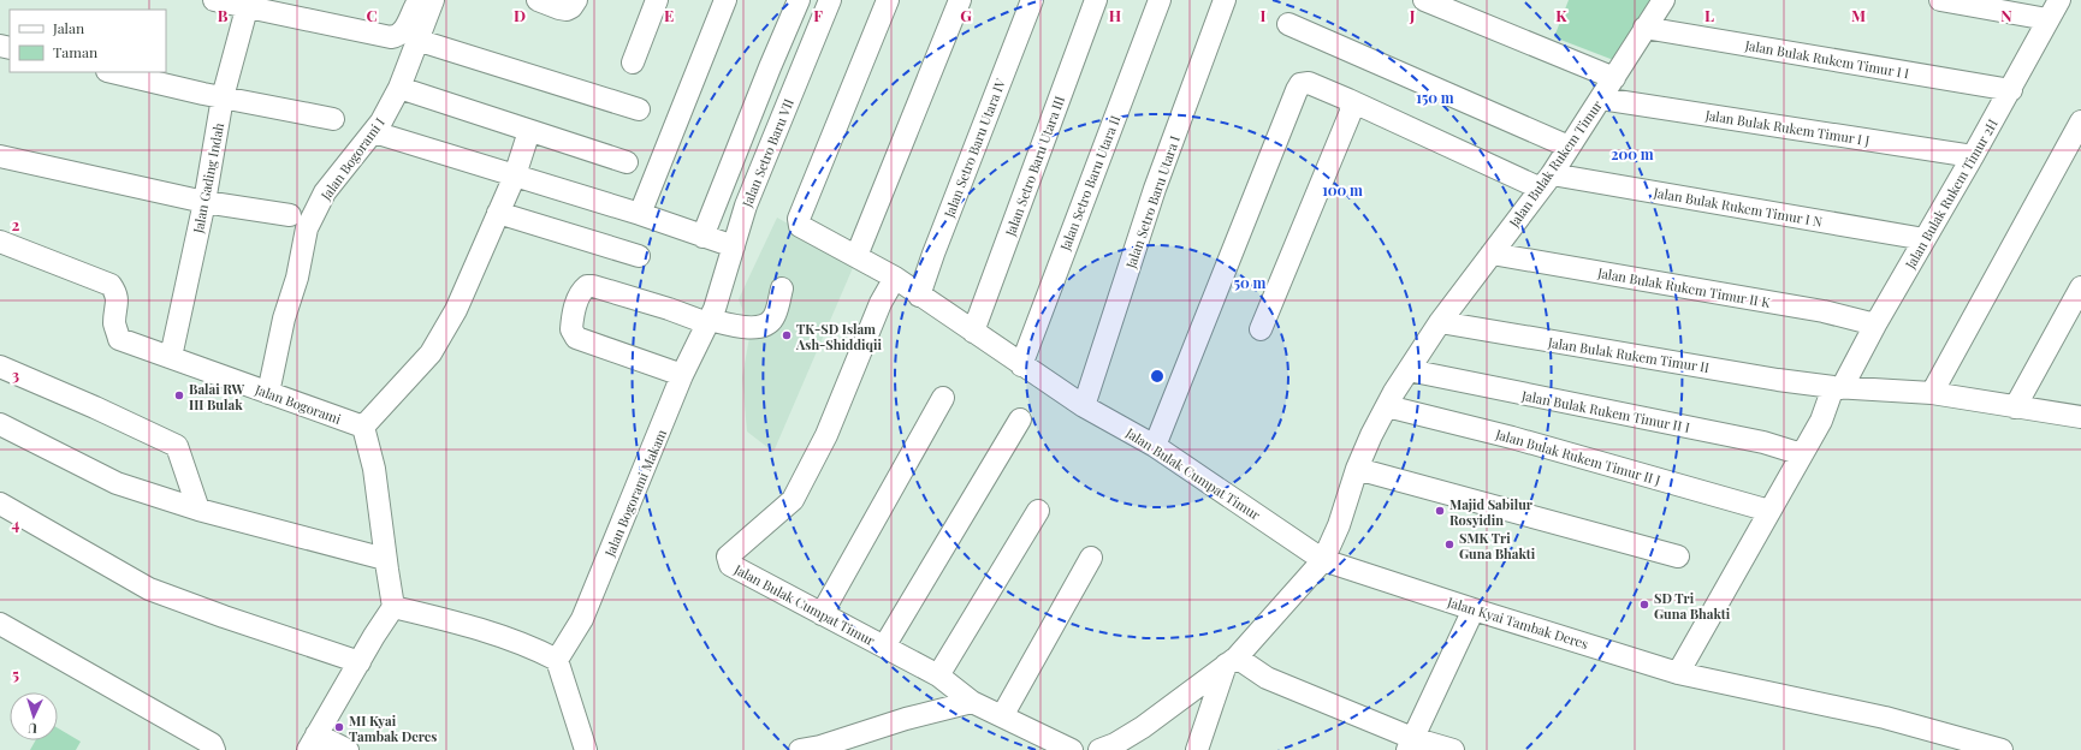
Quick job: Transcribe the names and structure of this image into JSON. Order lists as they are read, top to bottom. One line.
{"streets":{"street":["Jalan Bulak Rukem Timur I I","Jalan Bulak Rukem Timur I J","Jalan Setro Baru Utara IV","Jalan Setro Baru VII","Jalan Bogorami I","Jalan Bulak Rukem Timur","Jalan Setro Baru Utara III","Jalan Gading Indah","Jalan Setro Baru Utara II","Jalan Bulak Rukem Timur 2H","Jalan Setro Baru Utara I","Jalan Bulak Rukem Timur I N","Jalan Bulak Rukem Timur II K","Jalan Bulak Rukem Timur II","Jalan Bogorami","Jalan Bulak Rukem Timur II I","Jalan Bulak Rukem Timur II J","Jalan Bulak Cumpat Timur","Jalan Bogorami Makam","Jalan Kyai Tambak Deres"]},"crossings":[["Jalan Bulak Rukem Timur I I","Jalan Bulak Rukem Timur"],["Jalan Bulak Rukem Timur I I","Jalan Bulak Rukem Timur 2H"],["Jalan Bulak Rukem Timur I J","Jalan Bulak Rukem Timur"],["Jalan Bulak Rukem Timur I J","Jalan Bulak Rukem Timur 2H"],["Jalan Setro Baru Utara IV","Jalan Bulak Cumpat Timur"],["Jalan Setro Baru VII","Jalan Bogorami Makam"],["Jalan Bogorami I","Jalan Bogorami"],["Jalan Bulak Rukem Timur","Jalan Bulak Rukem Timur I N"],["Jalan Bulak Rukem Timur","Jalan Bulak Rukem Timur II K"],["Jalan Bulak Rukem Timur","Jalan Bulak Rukem Timur II"],["Jalan Setro Baru Utara III","Jalan Bulak Cumpat Timur"],["Jalan Gading Indah","Jalan Bogorami"],["Jalan Setro Baru Utara II","Jalan Bulak Cumpat Timur"],["Jalan Bulak Rukem Timur 2H","Jalan Bulak Rukem Timur I N"],["Jalan Bulak Rukem Timur 2H","Jalan Bulak Rukem Timur II K"],["Jalan Bulak Rukem Timur 2H","Jalan Bulak Rukem Timur II"],["Jalan Bulak Rukem Timur 2H","Jalan Bulak Rukem Timur II I"],["Jalan Bulak Rukem Timur 2H","Jalan Bulak Rukem Timur II J"],["Jalan Bulak Rukem Timur 2H","Jalan Kyai Tambak Deres"],["Jalan Setro Baru Utara I","Jalan Bulak Cumpat Timur"],["Jalan Bulak Rukem Timur I N","Jalan Bulak Cumpat Timur"],["Jalan Bulak Cumpat Timur","Jalan Kyai Tambak Deres"]],"places":["TK-SD Islam Ash-Shiddiqii","Balai RW III Bulak","Majid Sabilur Rosyidin","SMK Tri Guna Bhakti","SD Tri Guna Bhakti","MI Kyai Tambak Deres"],"legend":["Jalan","Taman"],"north":"bottom","grid":{"columns":["B","C","D","E","F","G","H","I","J","K","L","M","N"],"rows":["2","3","4","5"]},"rings":["150 m","200 m","100 m","50 m"]}
